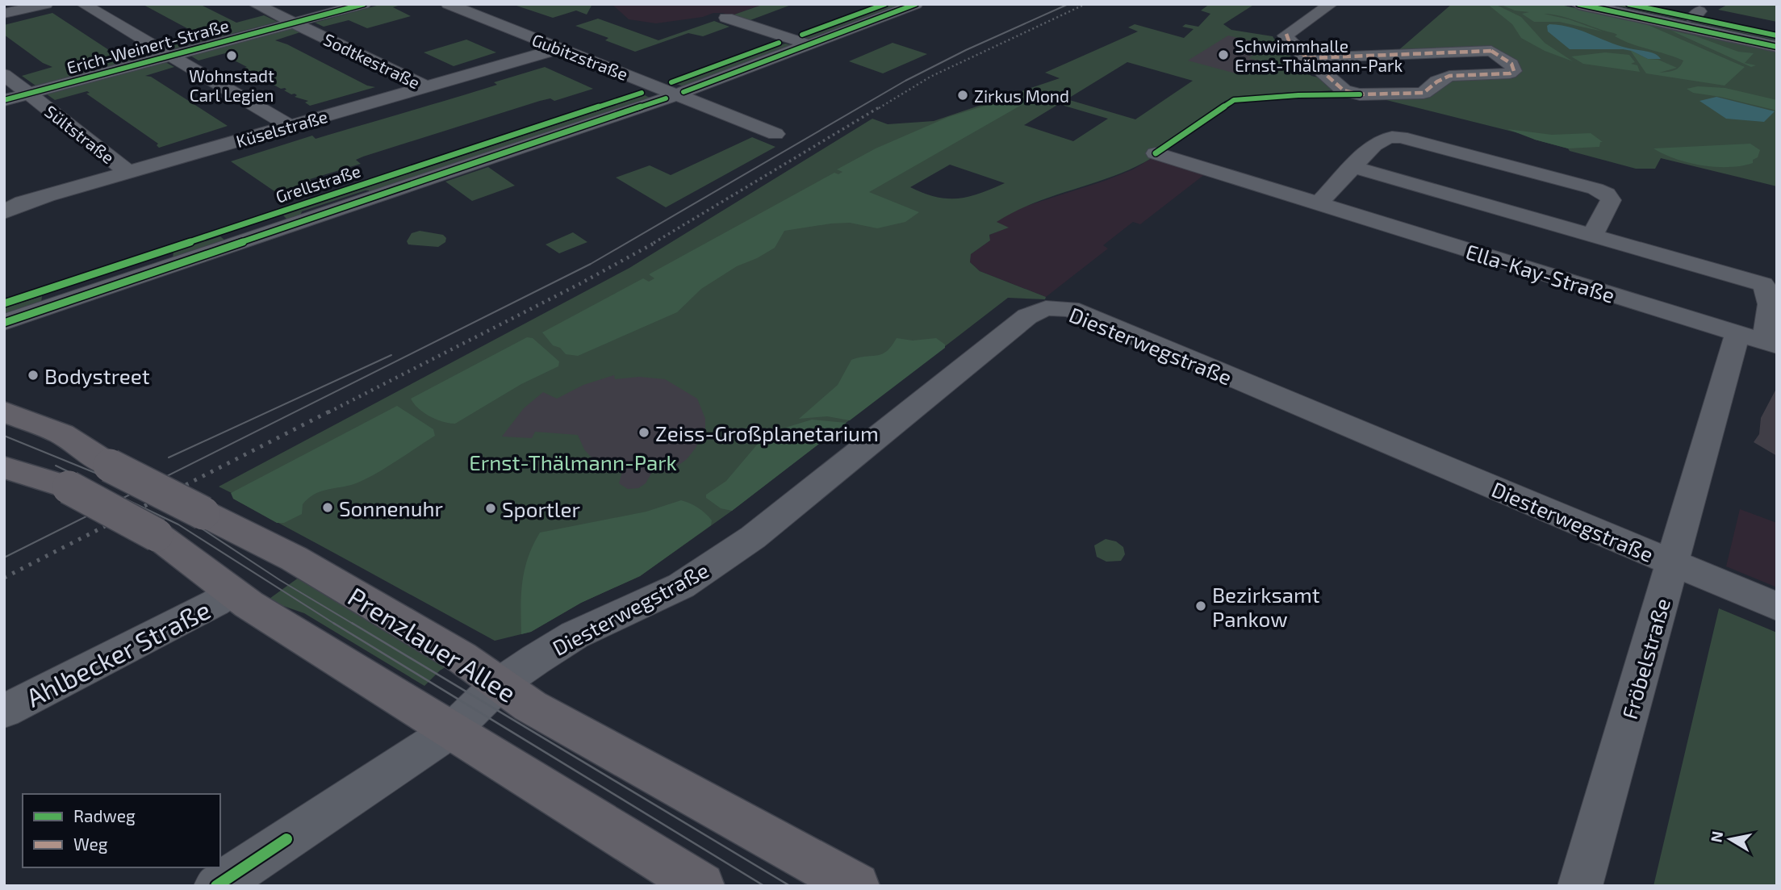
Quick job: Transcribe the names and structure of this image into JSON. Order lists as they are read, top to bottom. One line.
{"streets":{"main road":["Prenzlauer Allee"],"street":["Erich-Weinert-Straße","Gubitzstraße","Sodtkestraße","Küselstraße","Sültstraße","Grellstraße","Ella-Kay-Straße","Diesterwegstraße","Ahlbecker Straße","Fröbelstraße"]},"crossings":[["Erich-Weinert-Straße","Sodtkestraße"],["Erich-Weinert-Straße","Sültstraße"],["Gubitzstraße","Küselstraße"],["Gubitzstraße","Grellstraße"],["Sodtkestraße","Küselstraße"],["Küselstraße","Sültstraße"],["Ella-Kay-Straße","Fröbelstraße"],["Diesterwegstraße","Prenzlauer Allee"],["Diesterwegstraße","Fröbelstraße"]],"parks":["Ernst-Thälmann-Park"],"places":["Schwimmhalle Ernst-Thälmann-Park","Wohnstadt Carl Legien","Zirkus Mond","Bodystreet","Zeiss-Großplanetarium","Sonnenuhr","Sportler","Bezirksamt Pankow"],"legend":["Radweg","Weg"],"north":"left"}
